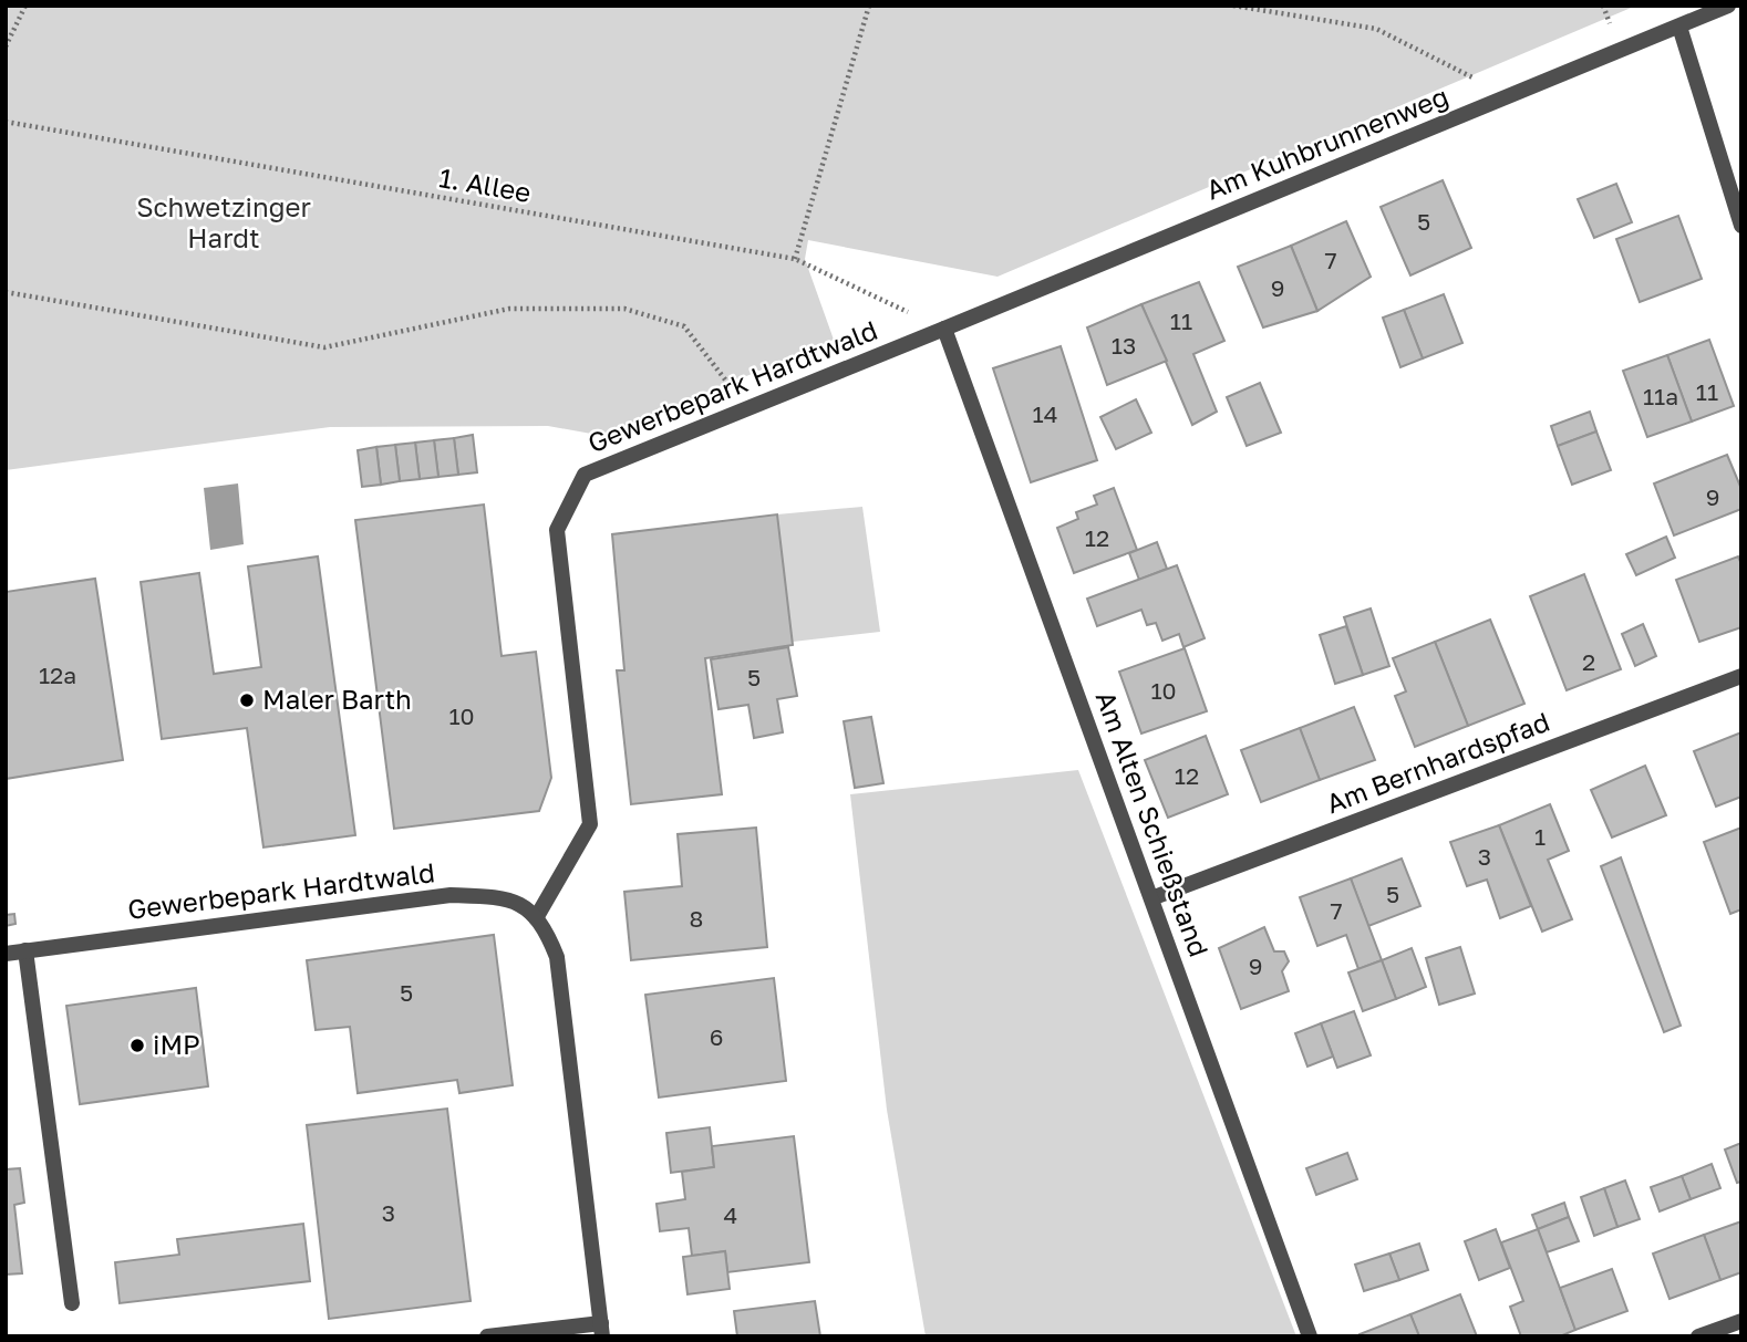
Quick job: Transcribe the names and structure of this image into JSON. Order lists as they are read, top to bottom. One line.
{"streets":{"street":["Am Kuhbrunnenweg","Gewerbepark Hardtwald","Am Bernhardspfad","Am Alten Schießstand"],"path":["1. Allee"]},"crossings":[["Am Kuhbrunnenweg","1. Allee"],["Am Kuhbrunnenweg","Gewerbepark Hardtwald"],["Am Kuhbrunnenweg","Am Alten Schießstand"],["1. Allee","Gewerbepark Hardtwald"],["1. Allee","Am Alten Schießstand"],["Gewerbepark Hardtwald","Am Alten Schießstand"],["Am Bernhardspfad","Am Alten Schießstand"]],"parks":["Schwetzinger Hardt"],"places":["Maler Barth","iMP"],"house_numbers":["5","7","9","11","13","11","11a","14","9","12","2","12a","5","10","10","12","1","3","5","7","8","9","5","6","3","4"]}
